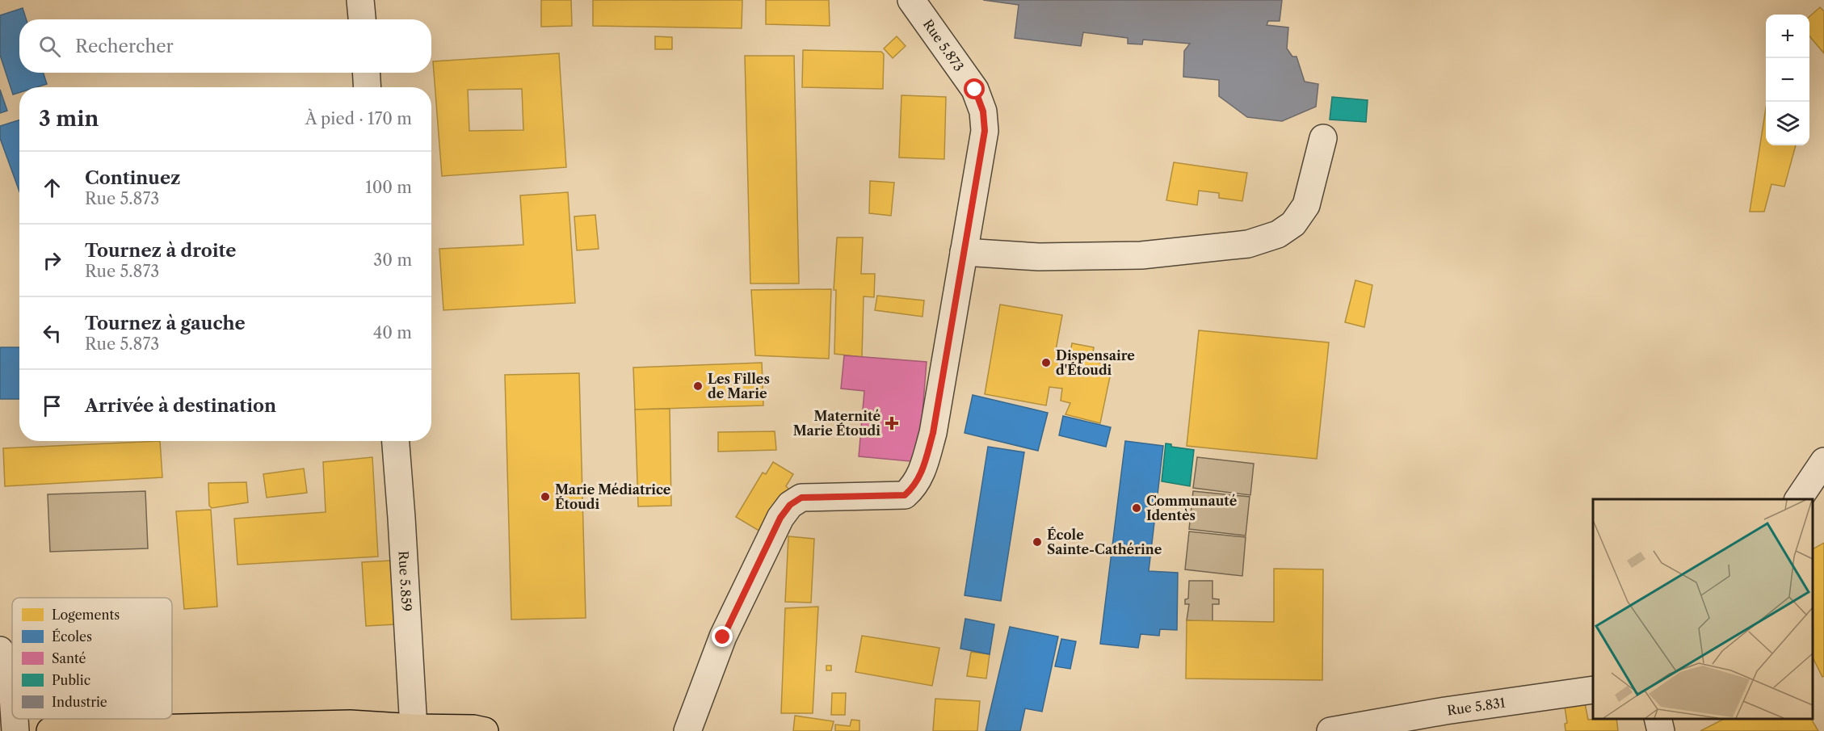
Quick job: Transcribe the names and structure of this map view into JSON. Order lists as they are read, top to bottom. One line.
{"streets":{"street":["Rue 5.873","Rue 5.859","Rue 5.831"]},"places":{"other":["Dispensaire d'Étoudi","Les Filles de Marie","Marie Médiatrice Étoudi","Communauté Identès","École Sainte-Cathérine"],"health":["Maternité Marie Étoudi"]},"legend":["Logements","Écoles","Santé","Public","Industrie"],"page":{"map_buttons":["+","−"],"search":"Rechercher","heading":["3 min","À pied · 170 m"],"list":[["Continuez","Rue 5.873","100 m"],["Tournez à droite","Rue 5.873","30 m"],["Tournez à gauche","Rue 5.873","40 m"],"Arrivée à destination"]}}
